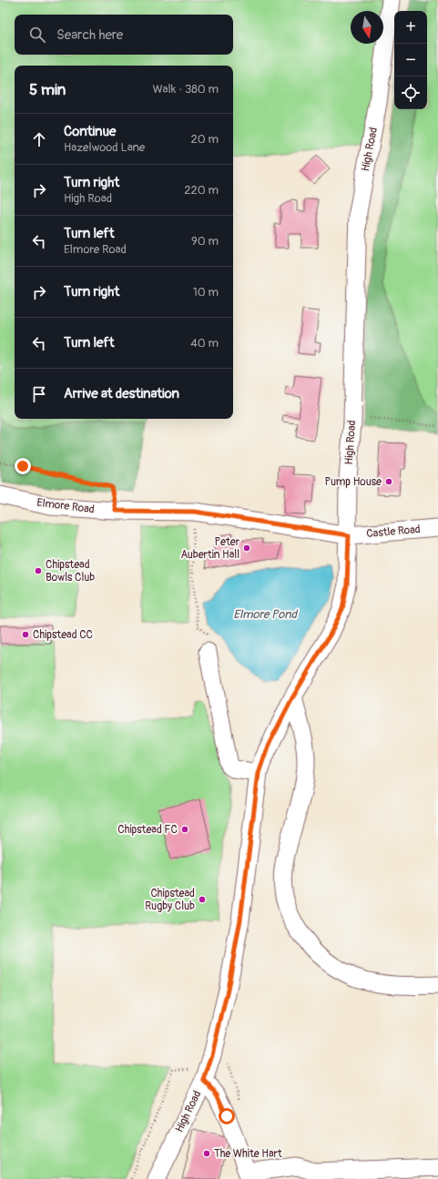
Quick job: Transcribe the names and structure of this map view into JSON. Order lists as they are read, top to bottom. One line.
{"streets":{"street":["High Road","Elmore Road","Castle Road"]},"crossings":[["High Road","Elmore Road"],["High Road","Castle Road"],["Elmore Road","Castle Road"]],"water":["Elmore Pond"],"places":["Pump House","Peter Aubertin Hall","Chipstead Bowls Club","Chipstead CC","Chipstead FC","Chipstead Rugby Club","The White Hart"],"north":"bottom","page":{"map_buttons":["+","−"],"search":"Search here","heading":["5 min","Walk · 380 m"],"list":[["Continue","Hazelwood Lane","20 m"],["Turn right","High Road","220 m"],["Turn left","Elmore Road","90 m"],["Turn right","10 m"],["Turn left","40 m"],"Arrive at destination"]}}
